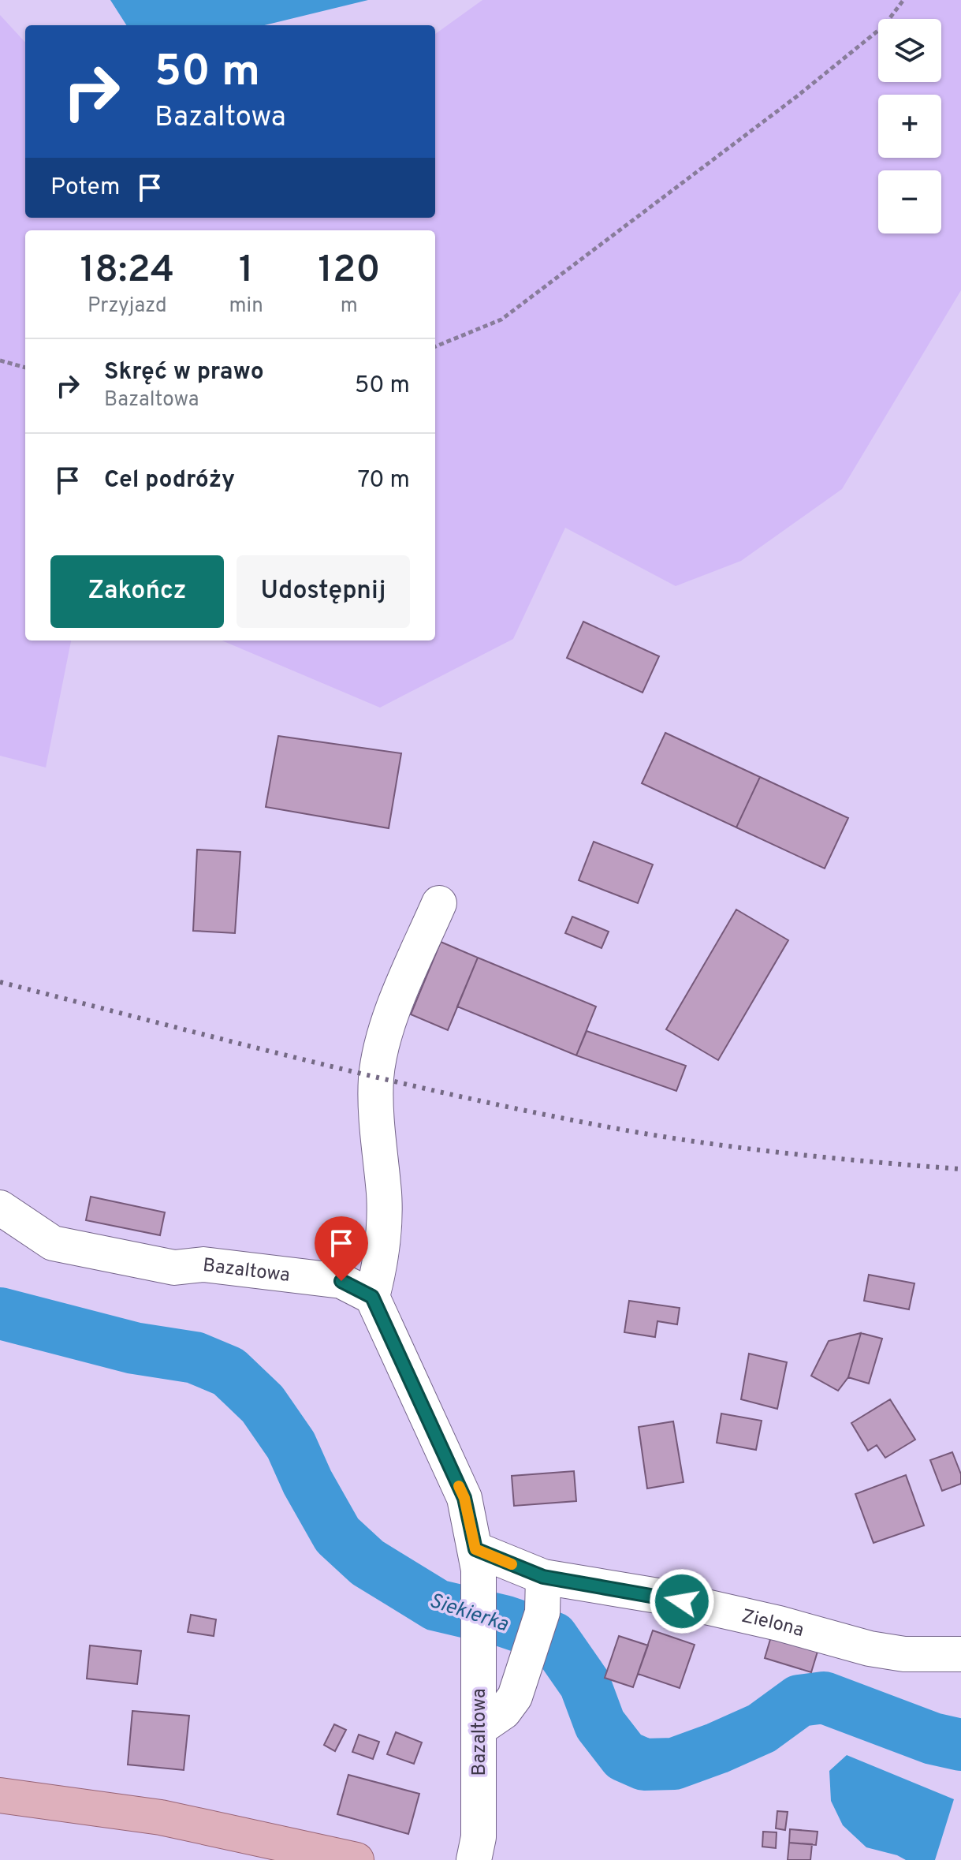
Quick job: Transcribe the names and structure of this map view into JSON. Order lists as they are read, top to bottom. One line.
{"streets":{"street":["Bazaltowa","Zielona"]},"crossings":[["Bazaltowa","Zielona"]],"water":["Siekierka"],"page":{"map_buttons":["+","−"],"turn":["50 m","Bazaltowa"],"then":"Potem","eta":["18:24","Przyjazd","1","min","120","m"],"list":[{"name":"Skręć w prawo","note":"Bazaltowa","value":"50 m"},{"name":"Cel podróży","value":"70 m"}],"buttons":["Zakończ","Udostępnij"]}}
